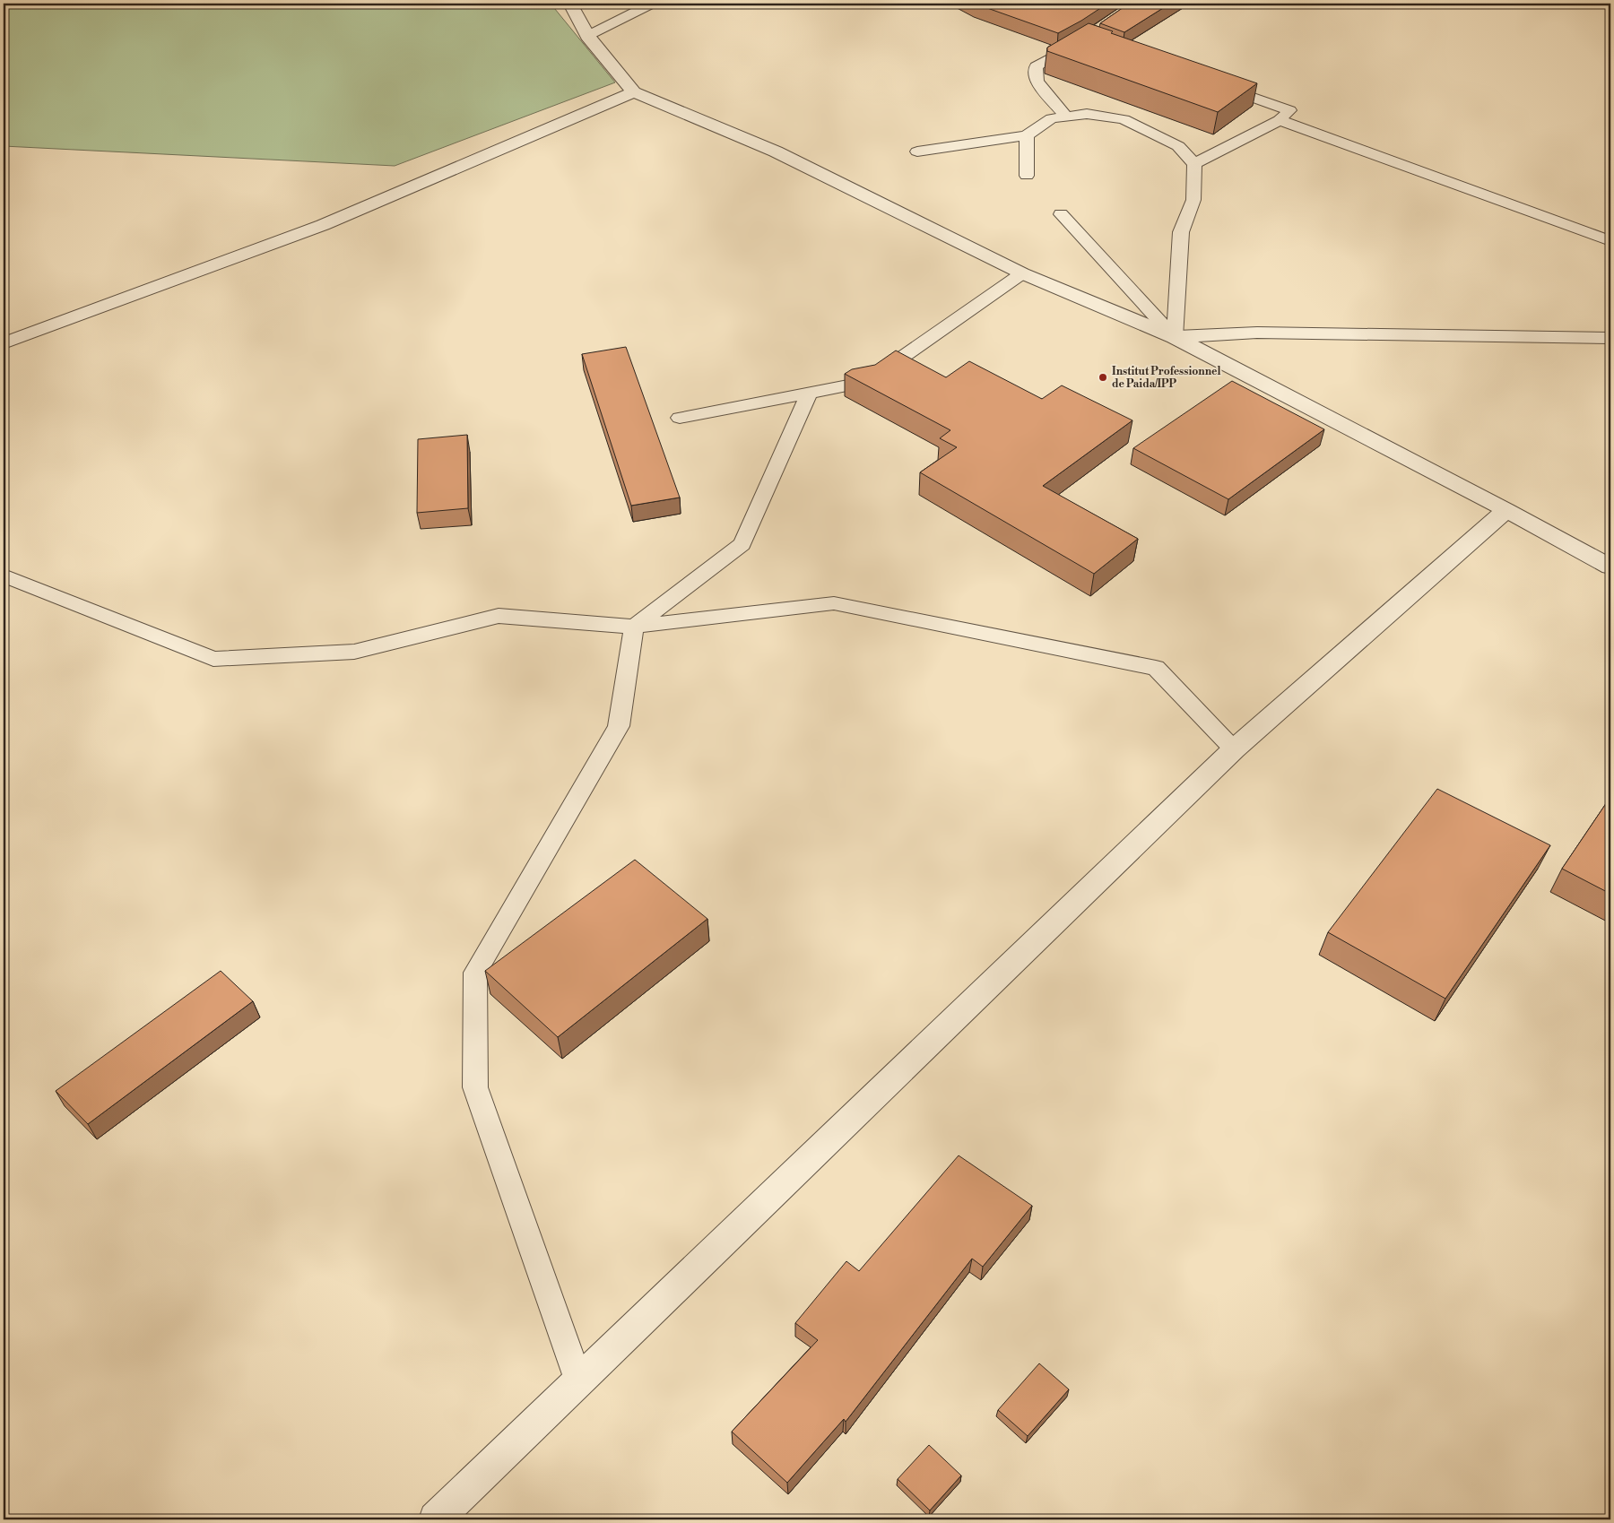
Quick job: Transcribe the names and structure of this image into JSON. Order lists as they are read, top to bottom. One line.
{"places":["Institut Professionnel de Paida/IPP"]}
